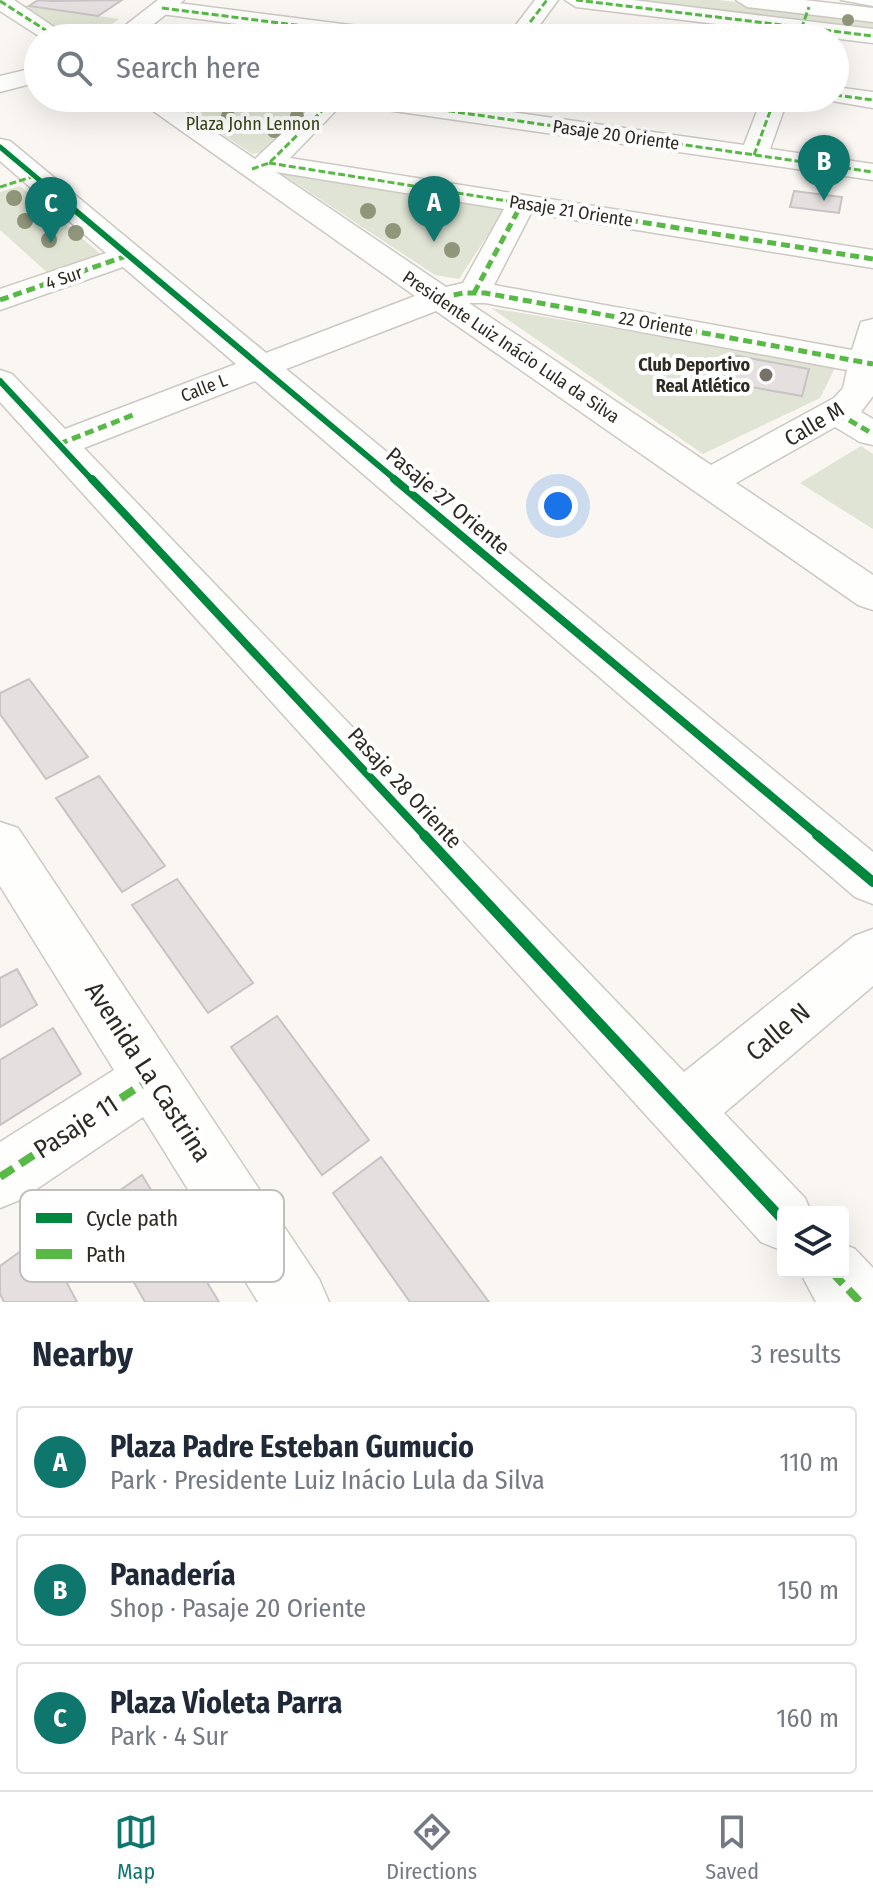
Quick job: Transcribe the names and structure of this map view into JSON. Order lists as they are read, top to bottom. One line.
{"streets":{"street":["Pasaje 20 Oriente","Pasaje 21 Oriente","4 Sur","22 Oriente","Presidente Luiz Inácio Lula da Silva","Calle L","Calle M","Pasaje 27 Oriente","Pasaje 28 Oriente","Calle N","Avenida La Castrina","Pasaje 11"]},"crossings":[["Pasaje 21 Oriente","Presidente Luiz Inácio Lula da Silva"],["4 Sur","Pasaje 27 Oriente"],["22 Oriente","Presidente Luiz Inácio Lula da Silva"],["22 Oriente","Calle L"],["22 Oriente","Calle M"],["Presidente Luiz Inácio Lula da Silva","Calle L"],["Presidente Luiz Inácio Lula da Silva","Calle M"],["Calle L","Pasaje 27 Oriente"],["Calle L","Pasaje 28 Oriente"],["Pasaje 28 Oriente","Calle N"],["Avenida La Castrina","Pasaje 11"]],"parks":["Plaza John Lennon"],"places":["Club Deportivo Real Atlético"],"legend":["Cycle path","Path"],"page":{"search":"Search here","pins":["B","A","C"],"heading":["Nearby","3 results"],"list":[{"mark":"A","name":"Plaza Padre Esteban Gumucio","note":"Park · Presidente Luiz Inácio Lula da Silva","value":"110 m"},{"mark":"B","name":"Panadería","note":"Shop · Pasaje 20 Oriente","value":"150 m"},{"mark":"C","name":"Plaza Violeta Parra","note":"Park · 4 Sur","value":"160 m"}],"nav":["Map","Directions","Saved"]}}
